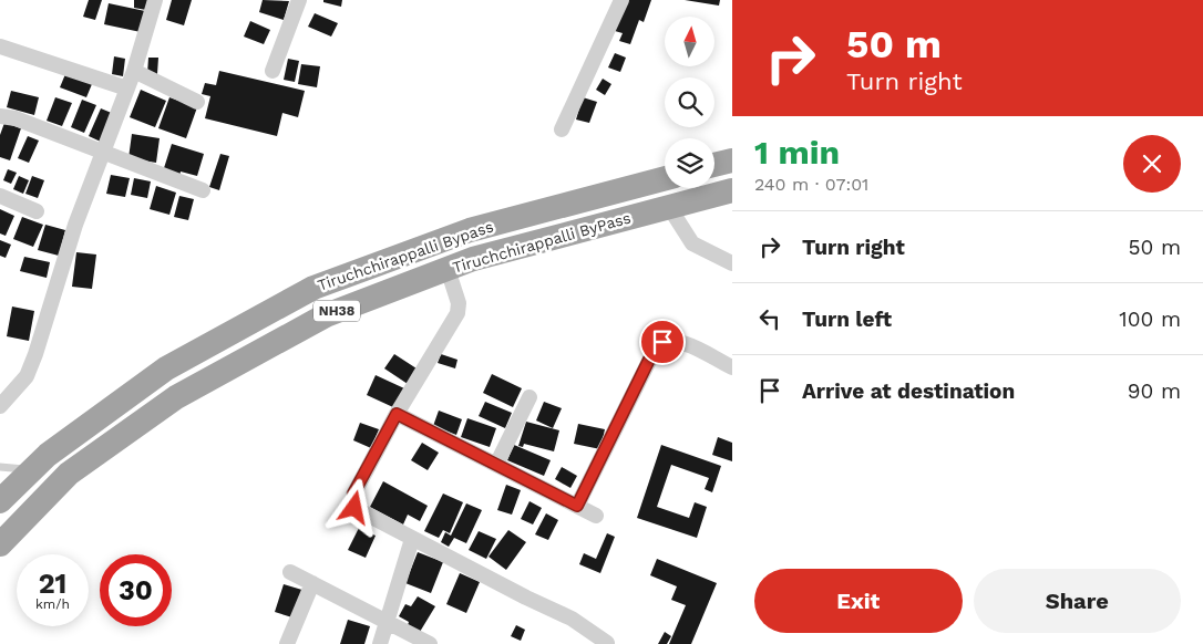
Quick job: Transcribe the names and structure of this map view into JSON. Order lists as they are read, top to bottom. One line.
{"streets":{"highway":["Tiruchchirappalli ByPass","Tiruchchirappalli Bypass","NH38"]},"north":"top","page":{"turn":["50 m","Turn right"],"heading":["1 min","240 m · 07:01"],"list":[{"name":"Turn right","value":"50 m"},{"name":"Turn left","value":"100 m"},{"name":"Arrive at destination","value":"90 m"}],"speed":"21 km/h","limit":"30","buttons":["Exit","Share"]}}
